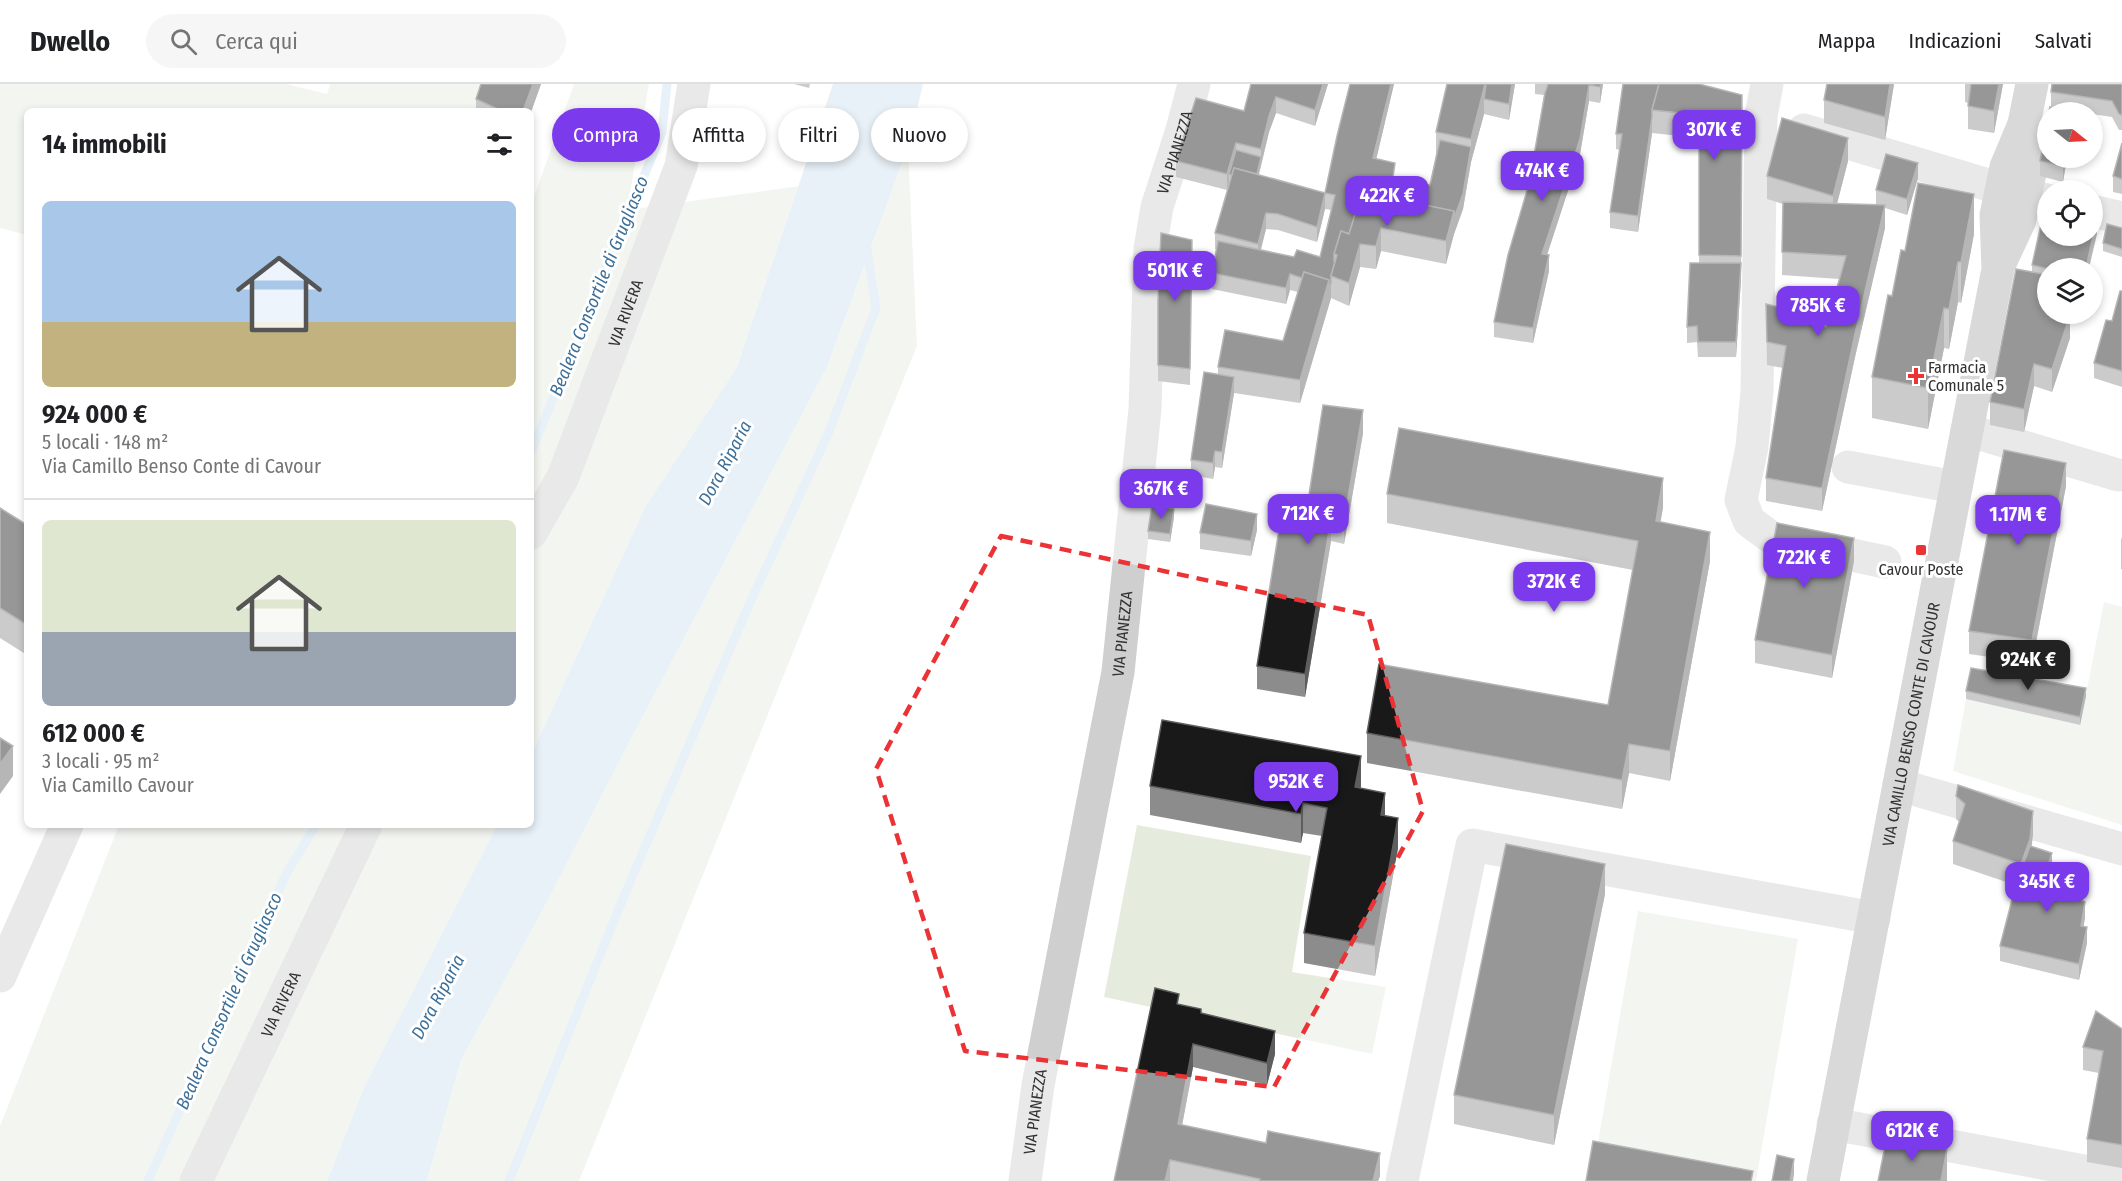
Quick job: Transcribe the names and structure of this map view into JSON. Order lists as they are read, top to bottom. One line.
{"streets":{"main road":["VIA CAMILLO BENSO CONTE DI CAVOUR"],"street":["VIA PIANEZZA","VIA RIVERA"]},"water":["Bealera Consortile di Grugliasco","Dora Riparia"],"places":{"health":["Farmacia Comunale 5"],"transit":["Cavour Poste"]},"north":"right","page":{"header":"Dwello","search":"Cerca qui","nav":["Mappa","Indicazioni","Salvati"],"chip":["Compra","Affitta","Filtri","Nuovo"],"heading":"14 immobili","price":["307K €","474K €","422K €","501K €","785K €","367K €","712K €","1.17M €","722K €","372K €","924K €","952K €","345K €","612K €"],"list":[{"name":"924 000 €","note":"5 locali · 148 m² · Via Camillo Benso Conte di Cavour"},{"name":"612 000 €","note":"3 locali · 95 m² · Via Camillo Cavour"}]}}
